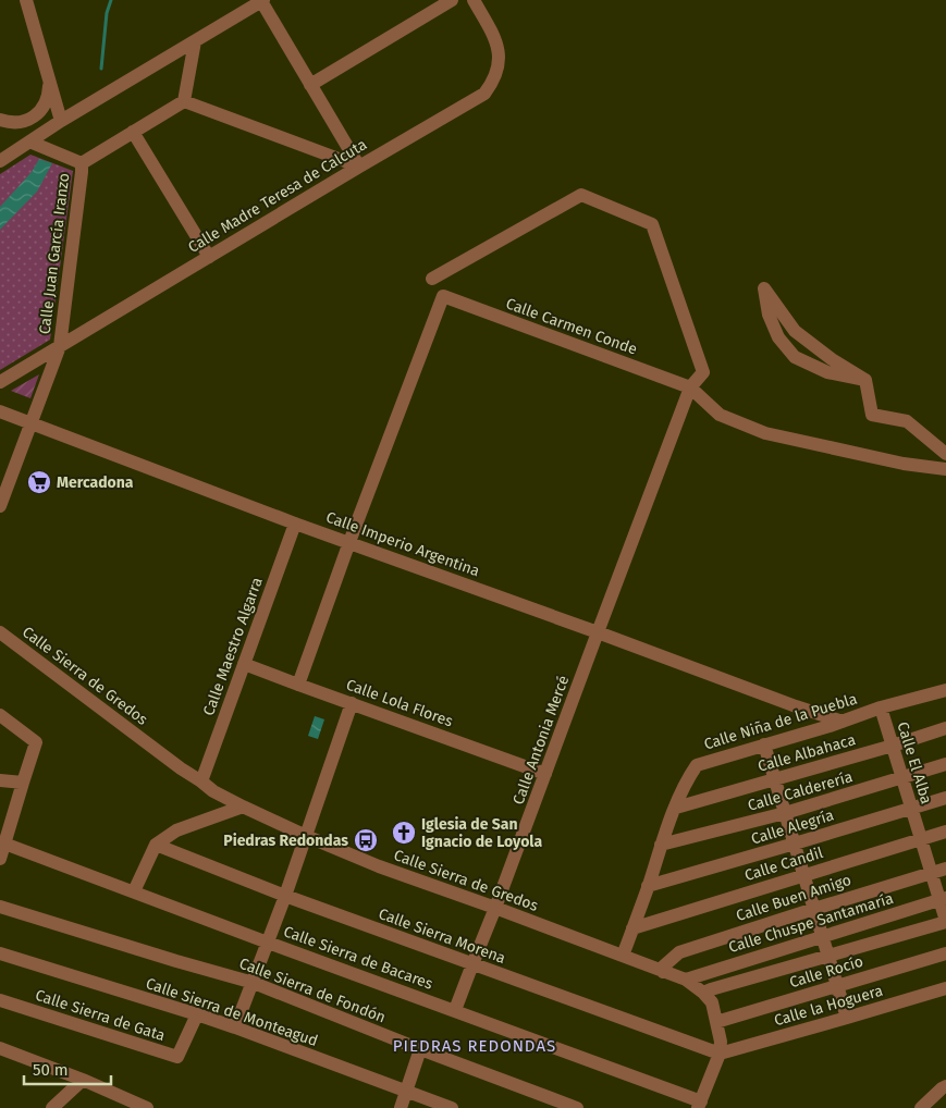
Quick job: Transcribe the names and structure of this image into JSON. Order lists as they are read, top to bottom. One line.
{"streets":{"street":["Calle Madre Teresa de Calcuta","Calle Juan García Iranzo","Calle Carmen Conde","Calle Imperio Argentina","Calle Maestro Algarra","Calle Sierra de Gredos","Calle Lola Flores","Calle Niña de la Puebla","Calle Antonia Mercé","Calle Albahaca","Calle El Alba","Calle Calderería","Calle Alegría","Calle Candil","Calle Buen Amigo","Calle Chuspe Santamaría","Calle Sierra Morena","Calle Sierra de Bacares","Calle Rocío","Calle Sierra de Fondón","Calle la Hoguera","Calle Sierra de Monteagud","Calle Sierra de Gata"]},"crossings":[["Calle Madre Teresa de Calcuta","Calle Juan García Iranzo"],["Calle Juan García Iranzo","Calle Imperio Argentina"],["Calle Carmen Conde","Calle Imperio Argentina"],["Calle Imperio Argentina","Calle Maestro Algarra"],["Calle Imperio Argentina","Calle Niña de la Puebla"],["Calle Imperio Argentina","Calle Antonia Mercé"],["Calle Maestro Algarra","Calle Sierra de Gredos"],["Calle Maestro Algarra","Calle Lola Flores"],["Calle Sierra de Gredos","Calle Niña de la Puebla"],["Calle Sierra de Gredos","Calle Antonia Mercé"],["Calle Sierra de Gredos","Calle Buen Amigo"],["Calle Sierra de Gredos","Calle Chuspe Santamaría"],["Calle Lola Flores","Calle Antonia Mercé"],["Calle Niña de la Puebla","Calle Albahaca"],["Calle Niña de la Puebla","Calle El Alba"],["Calle Niña de la Puebla","Calle Calderería"],["Calle Niña de la Puebla","Calle Alegría"],["Calle Niña de la Puebla","Calle Candil"],["Calle Antonia Mercé","Calle Sierra Morena"],["Calle Antonia Mercé","Calle Sierra de Bacares"],["Calle Albahaca","Calle El Alba"],["Calle El Alba","Calle Calderería"],["Calle El Alba","Calle Alegría"],["Calle El Alba","Calle Candil"],["Calle El Alba","Calle Buen Amigo"],["Calle El Alba","Calle Chuspe Santamaría"],["Calle Sierra Morena","Calle la Hoguera"],["Calle Sierra de Monteagud","Calle Sierra de Gata"]],"districts":["PIEDRAS REDONDAS"],"places":{"supermarket":["Mercadona"],"church":["Iglesia de San Ignacio de Loyola"],"bus stop":["Piedras Redondas"]},"scale_bar":"50 m"}
